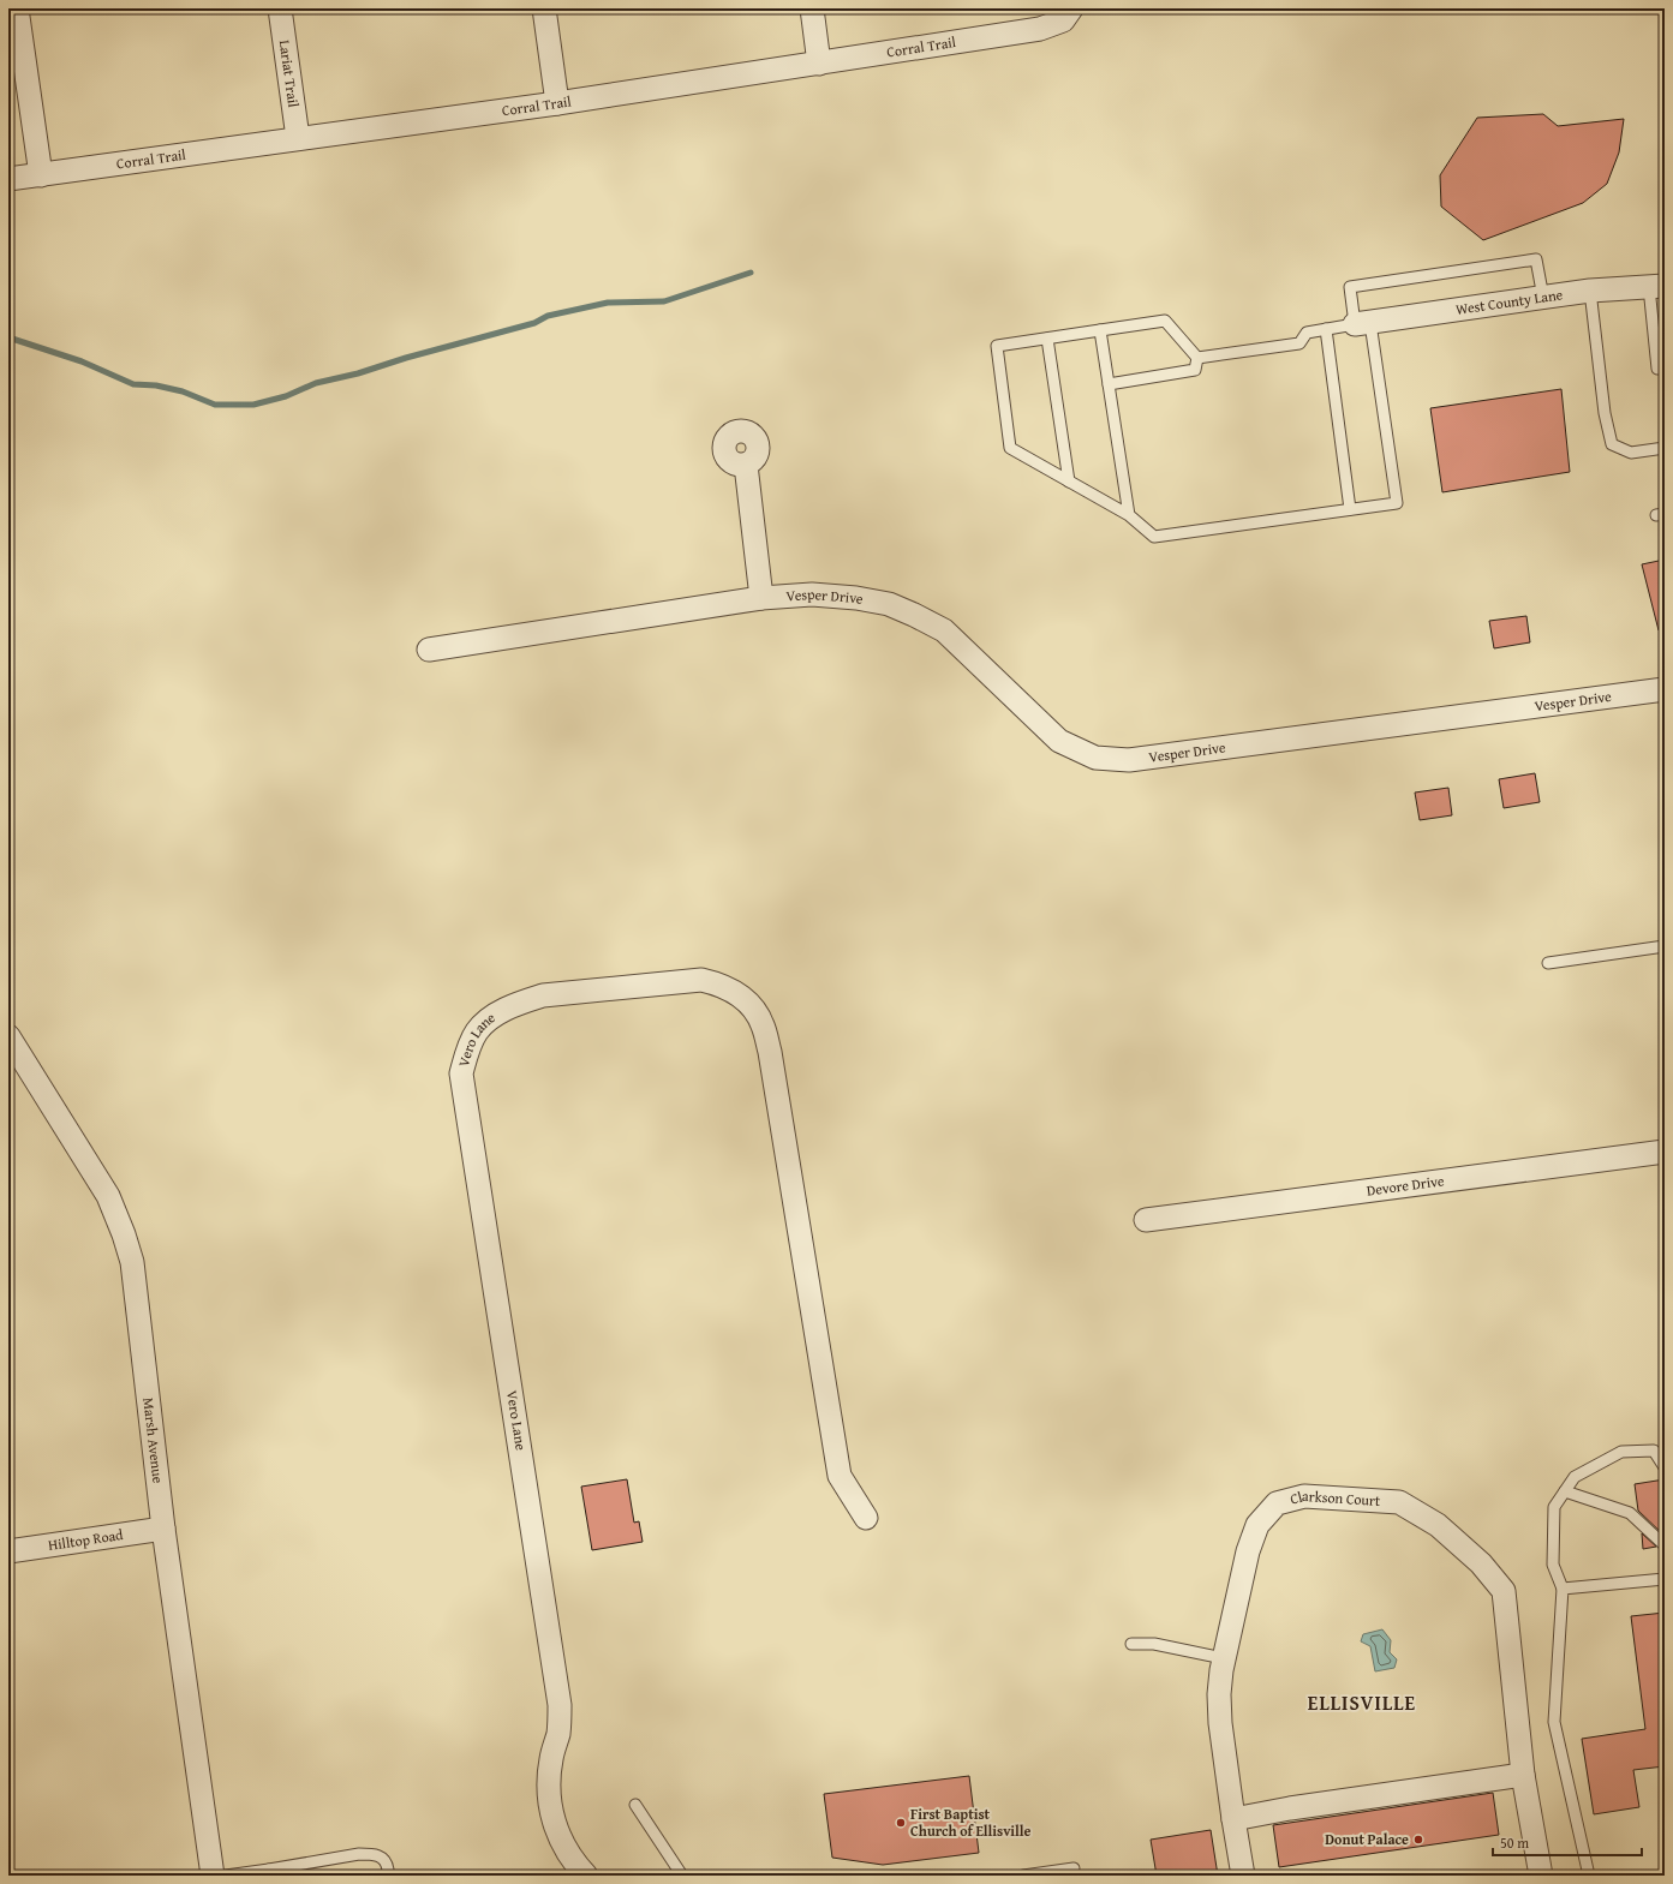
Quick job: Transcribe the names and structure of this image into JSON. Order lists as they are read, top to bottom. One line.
{"streets":{"street":["Corral Trail","Lariat Trail","West County Lane","Vesper Drive","Vero Lane","Devore Drive","Marsh Avenue","Clarkson Court","Hilltop Road"]},"crossings":[["Corral Trail","Lariat Trail"],["Marsh Avenue","Hilltop Road"]],"districts":["ELLISVILLE"],"places":["First Baptist Church of Ellisville","Donut Palace"],"scale_bar":"50 m"}
